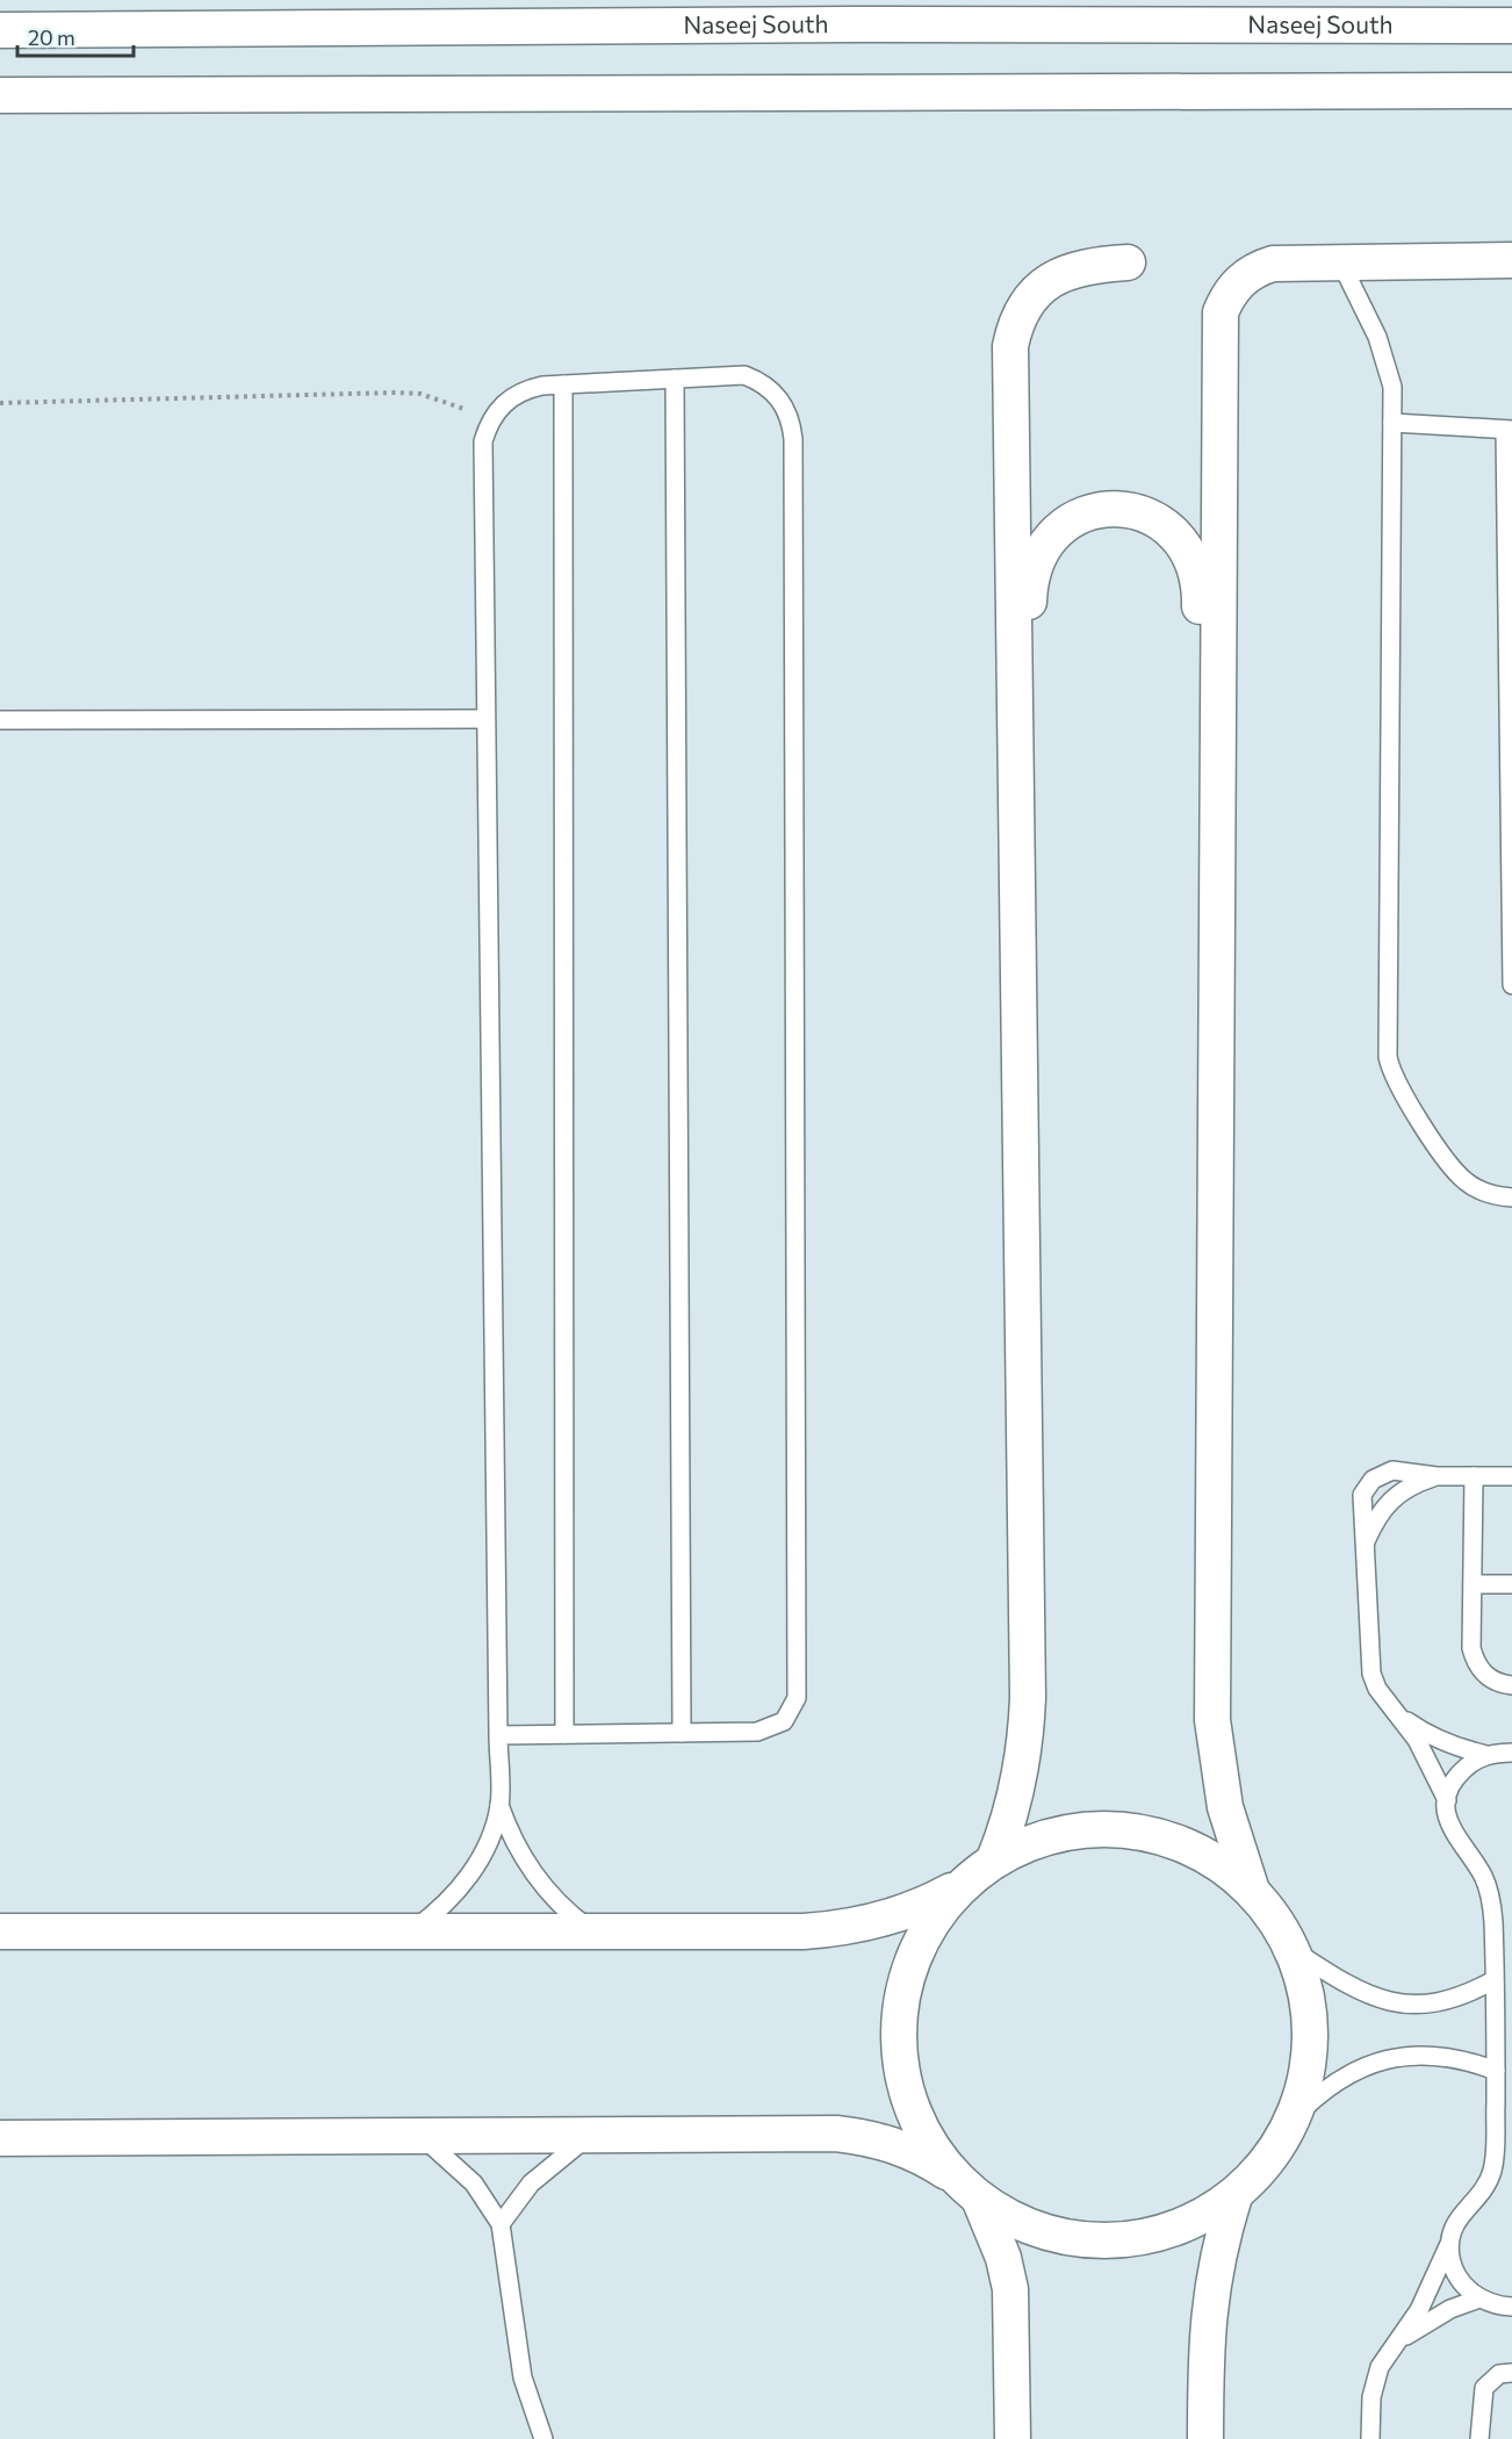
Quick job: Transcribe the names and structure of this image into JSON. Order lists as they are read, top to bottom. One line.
{"streets":{"street":["Naseej South"]},"scale_bar":"20 m"}
